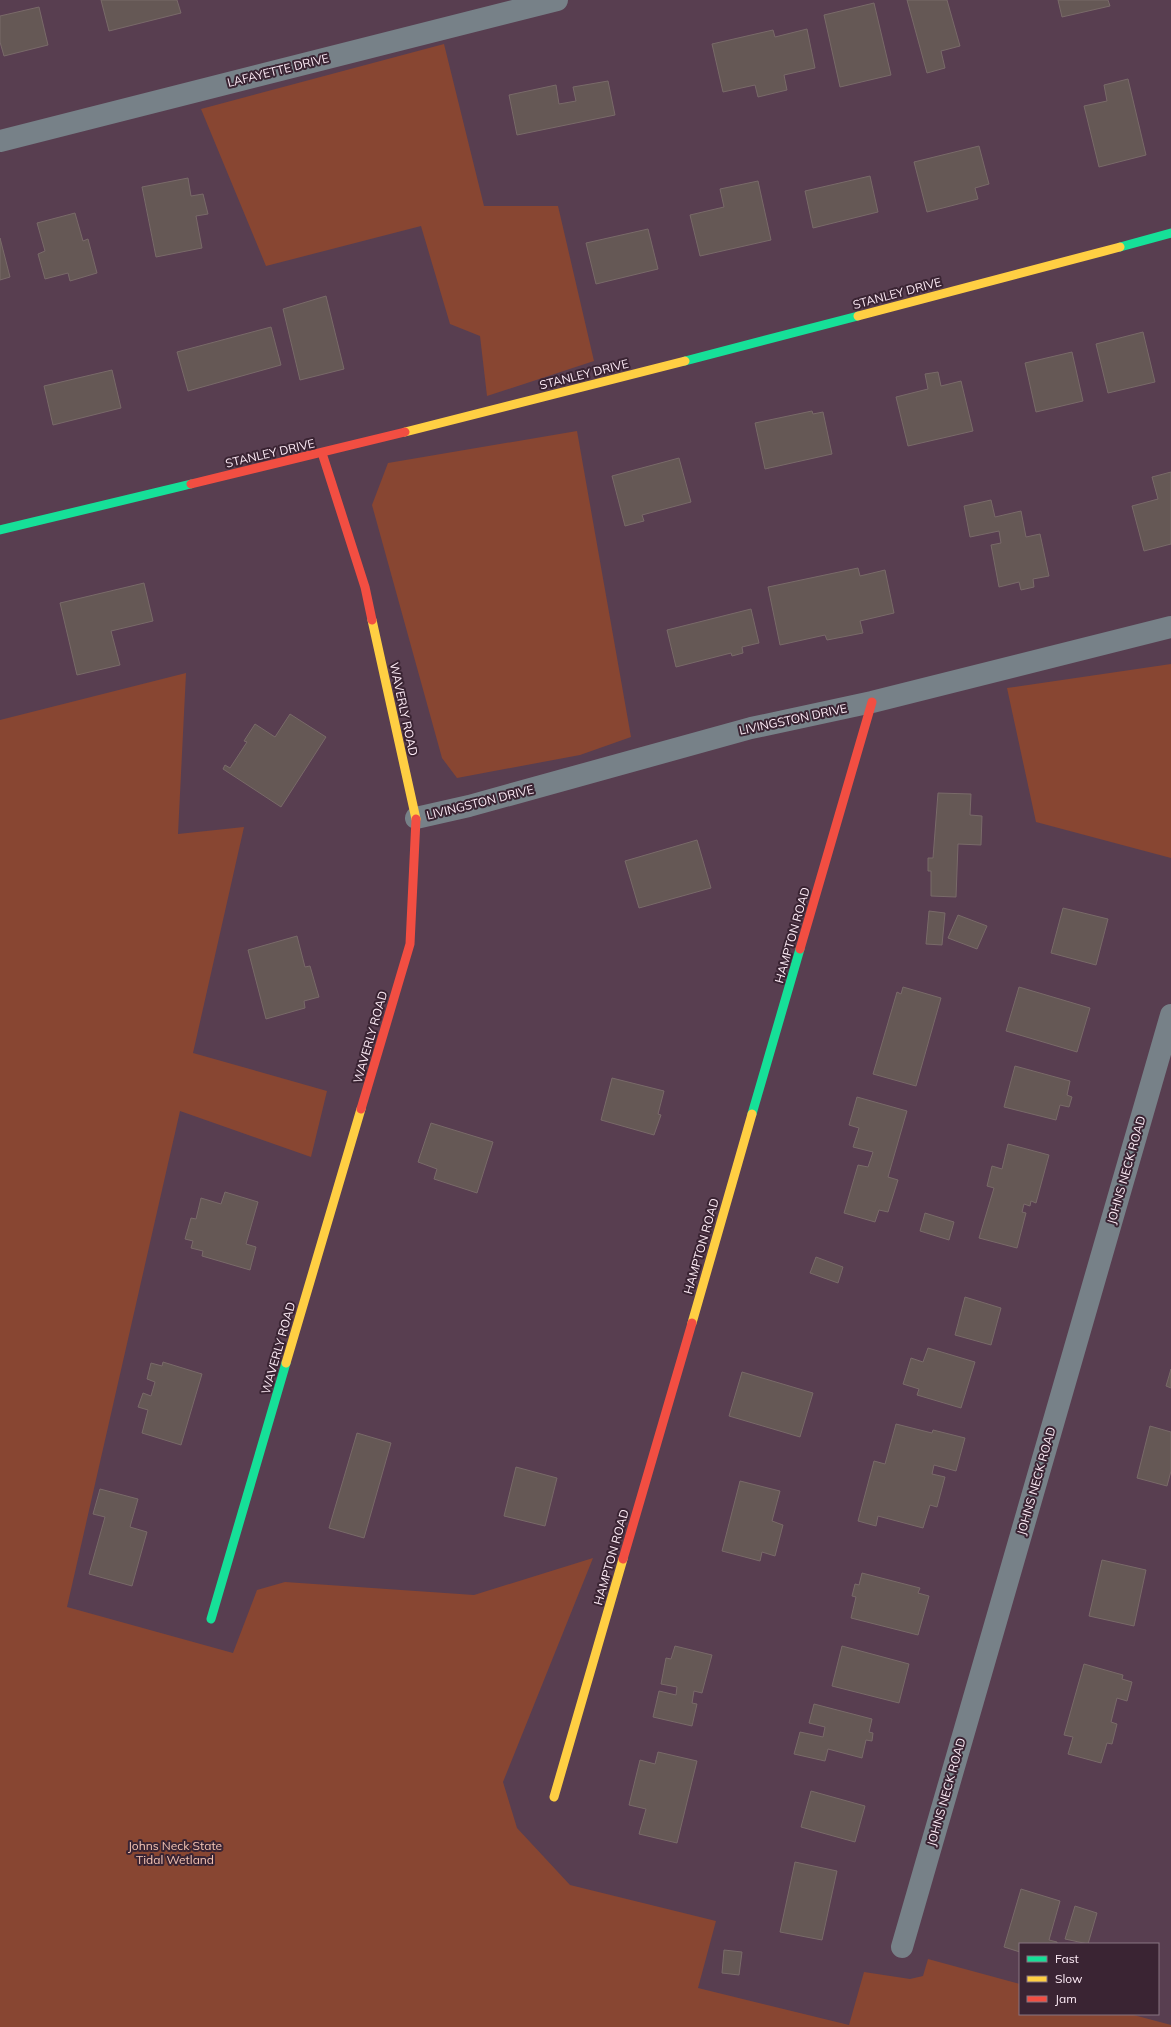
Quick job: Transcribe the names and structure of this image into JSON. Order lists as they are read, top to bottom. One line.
{"streets":{"street":["LAFAYETTE DRIVE","STANLEY DRIVE","WAVERLY ROAD","LIVINGSTON DRIVE","HAMPTON ROAD","JOHNS NECK ROAD"]},"crossings":[["STANLEY DRIVE","WAVERLY ROAD"],["WAVERLY ROAD","LIVINGSTON DRIVE"],["LIVINGSTON DRIVE","HAMPTON ROAD"]],"parks":["Johns Neck State Tidal Wetland"],"legend":["Fast","Slow","Jam"]}
